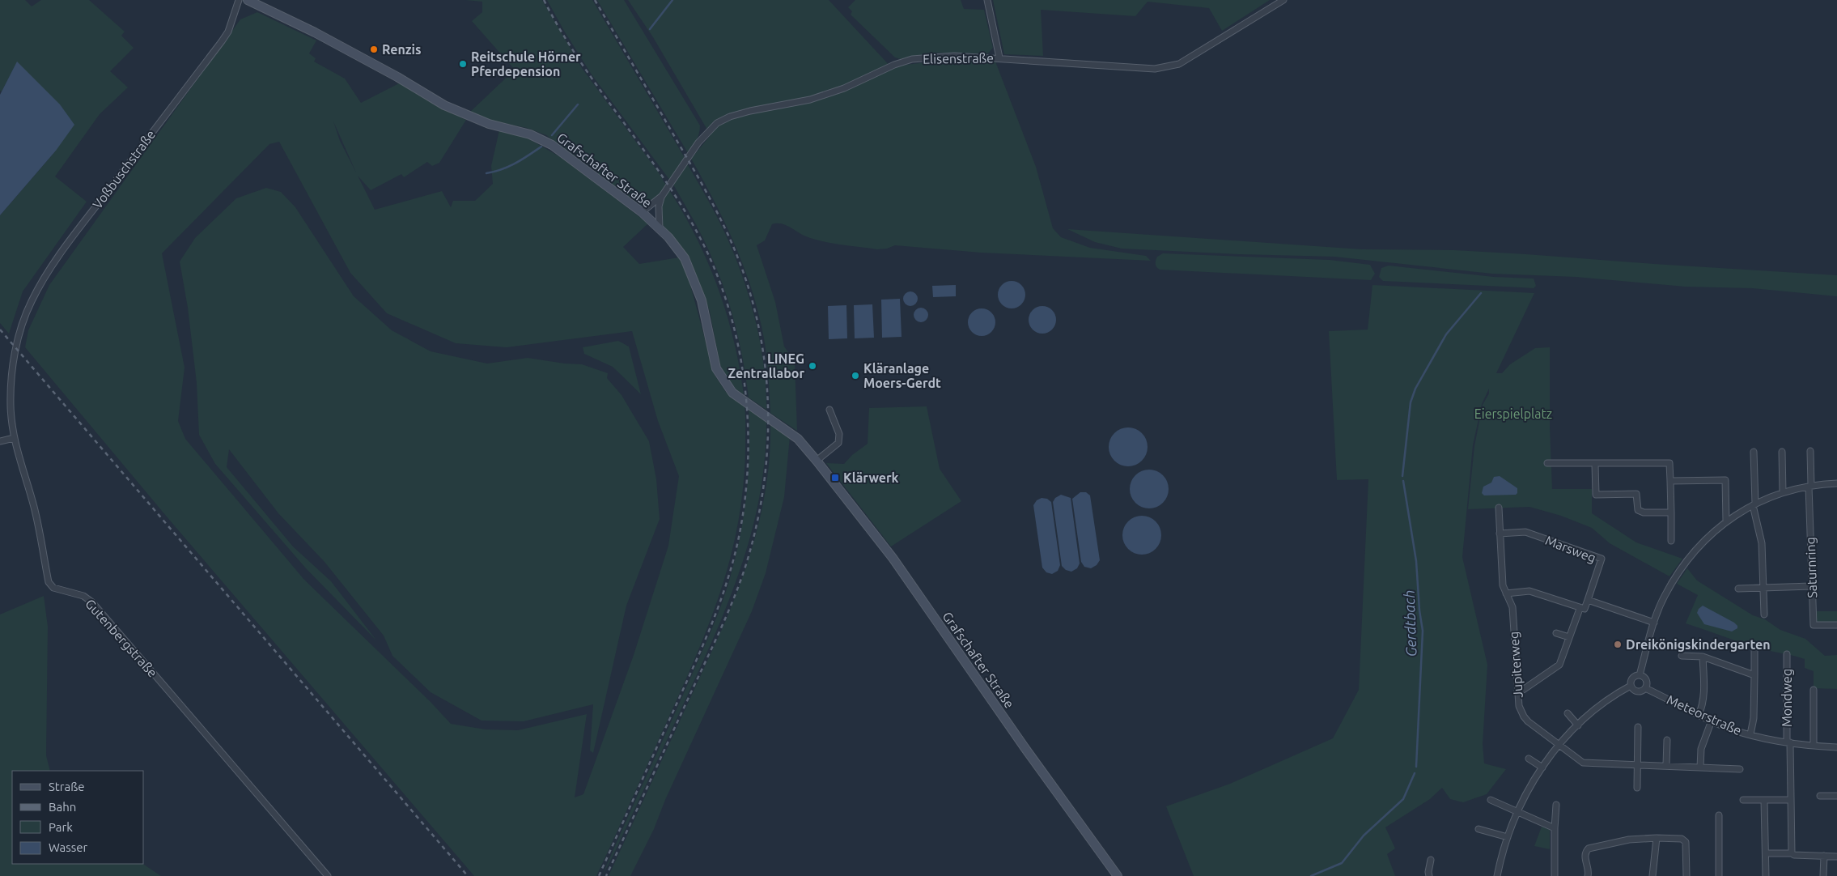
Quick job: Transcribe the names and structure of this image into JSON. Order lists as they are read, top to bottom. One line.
{"streets":{"main road":["Grafschafter Straße"],"street":["Elisenstraße","Voßbuschstraße","Marsweg","Saturnring","Gutenbergstraße","Jupiterweg","Mondweg","Meteorstraße"]},"crossings":[["Elisenstraße","Grafschafter Straße"],["Voßbuschstraße","Gutenbergstraße"],["Marsweg","Jupiterweg"],["Mondweg","Meteorstraße"]],"water":["Gerdtbach"],"parks":["Eierspielplatz"],"places":{"other":["Renzis","Reitschule Hörner Pferdepension","LINEG Zentrallabor","Kläranlage Moers-Gerdt","Dreikönigskindergarten"],"transit":["Klärwerk"]},"legend":["Straße","Bahn","Park","Wasser"]}
